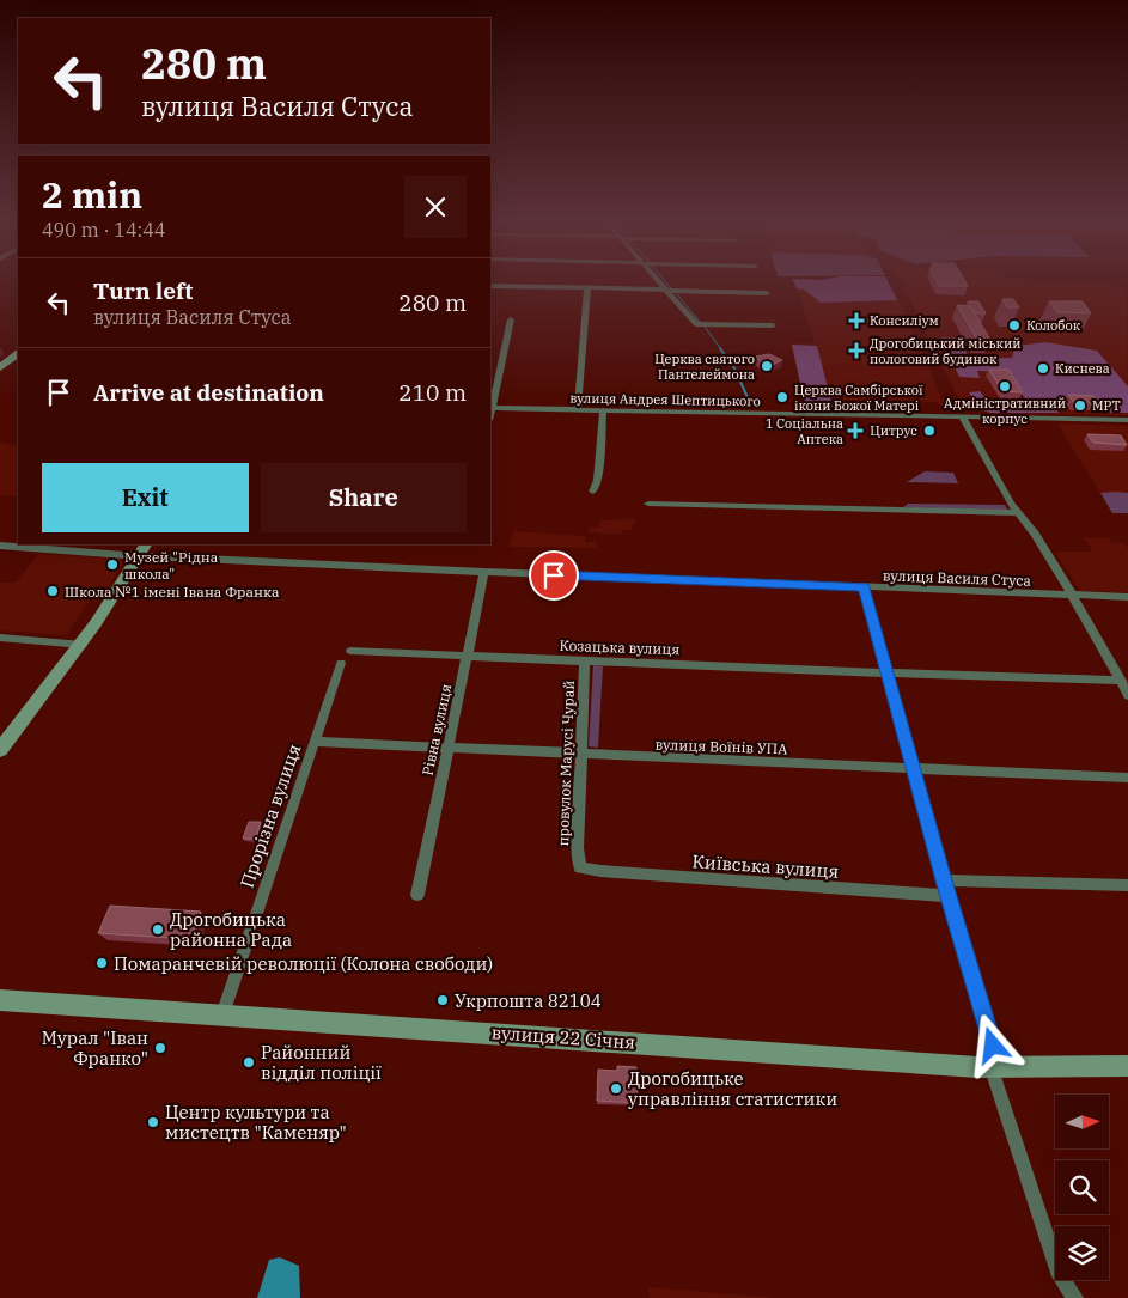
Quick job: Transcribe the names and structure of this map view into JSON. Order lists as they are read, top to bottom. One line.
{"streets":{"street":["вулиця Андрея Шептицького","вулиця Василя Стуса","Козацька вулиця","Рівна вулиця","вулиця Воїнів УПА","провулок Марусі Чурай","Прорізна вулиця","Київська вулиця","вулиця 22 Січня"]},"crossings":[["вулиця Василя Стуса","Рівна вулиця"],["Козацька вулиця","Рівна вулиця"],["Козацька вулиця","провулок Марусі Чурай"],["Рівна вулиця","вулиця Воїнів УПА"],["вулиця Воїнів УПА","провулок Марусі Чурай"],["вулиця Воїнів УПА","Прорізна вулиця"],["провулок Марусі Чурай","Київська вулиця"],["Прорізна вулиця","вулиця 22 Січня"]],"places":{"health":["Консиліум","Дрогобицький міський пологовий будинок","1 Соціальна Аптека"],"other":["Колобок","Церква святого Пантелеймона","Киснева","Адміністративний корпус","Церква Самбірської ікони Божої Матері","МРТ","Цитрус","Музей \"Рідна школа\"","Школа №1 імені Івана Франка","Дрогобицька районна Рада","Помаранчевій революції (Колона свободи)","Укрпошта 82104","Мурал \"Іван Франко\"","Районний відділ поліції","Дрогобицьке управління статистики","Центр культури та мистецтв \"Каменяр\""]},"north":"right","page":{"turn":["280 m","вулиця Василя Стуса"],"heading":["2 min","490 m · 14:44"],"list":[{"name":"Turn left","note":"вулиця Василя Стуса","value":"280 m"},{"name":"Arrive at destination","value":"210 m"}],"buttons":["Exit","Share"]}}
